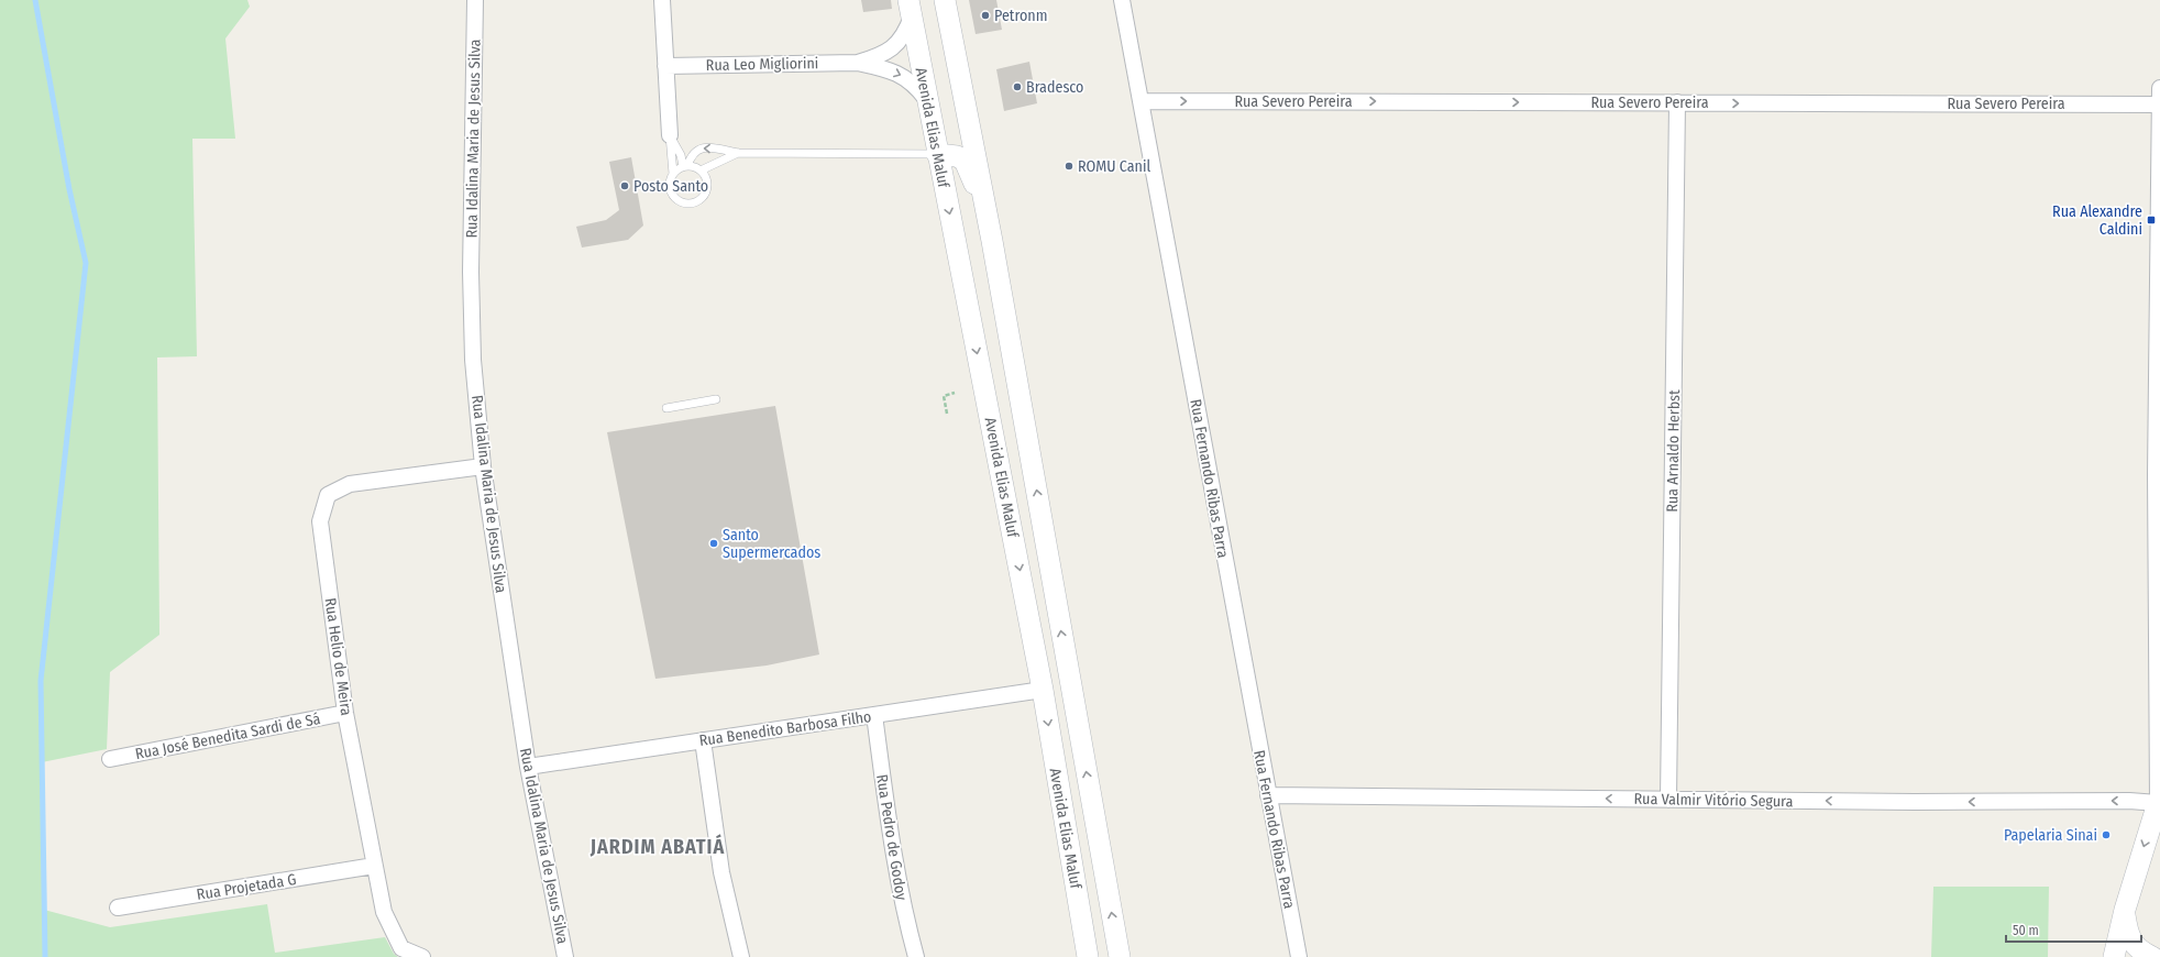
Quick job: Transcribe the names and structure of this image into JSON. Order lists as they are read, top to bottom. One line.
{"streets":{"main road":["Avenida Elias Maluf"],"street":["Rua Leo Migliorini","Rua Severo Pereira","Rua Idalina Maria de Jesus Silva","Rua Arnaldo Herbst","Rua Fernando Ribas Parra","Rua Helio de Meira","Rua Benedito Barbosa Filho","Rua José Benedita Sardi de Sá","Rua Valmir Vitório Segura","Rua Pedro de Godoy","Rua Projetada G"]},"crossings":[["Rua Leo Migliorini","Avenida Elias Maluf"],["Rua Severo Pereira","Rua Arnaldo Herbst"],["Rua Severo Pereira","Rua Fernando Ribas Parra"],["Avenida Elias Maluf","Rua Benedito Barbosa Filho"],["Rua Idalina Maria de Jesus Silva","Rua Helio de Meira"],["Rua Idalina Maria de Jesus Silva","Rua Benedito Barbosa Filho"],["Rua Arnaldo Herbst","Rua Valmir Vitório Segura"],["Rua Fernando Ribas Parra","Rua Valmir Vitório Segura"],["Rua Helio de Meira","Rua José Benedita Sardi de Sá"],["Rua Helio de Meira","Rua Projetada G"],["Rua Benedito Barbosa Filho","Rua Pedro de Godoy"]],"one_way":["Rua Severo Pereira","Rua Valmir Vitório Segura"],"districts":["JARDIM ABATIÁ"],"places":{"other":["Petronm","Bradesco","ROMU Canil","Posto Santo","Santo Supermercados","Papelaria Sinai"],"transit":["Rua Alexandre Caldini"]},"scale_bar":"50 m"}
